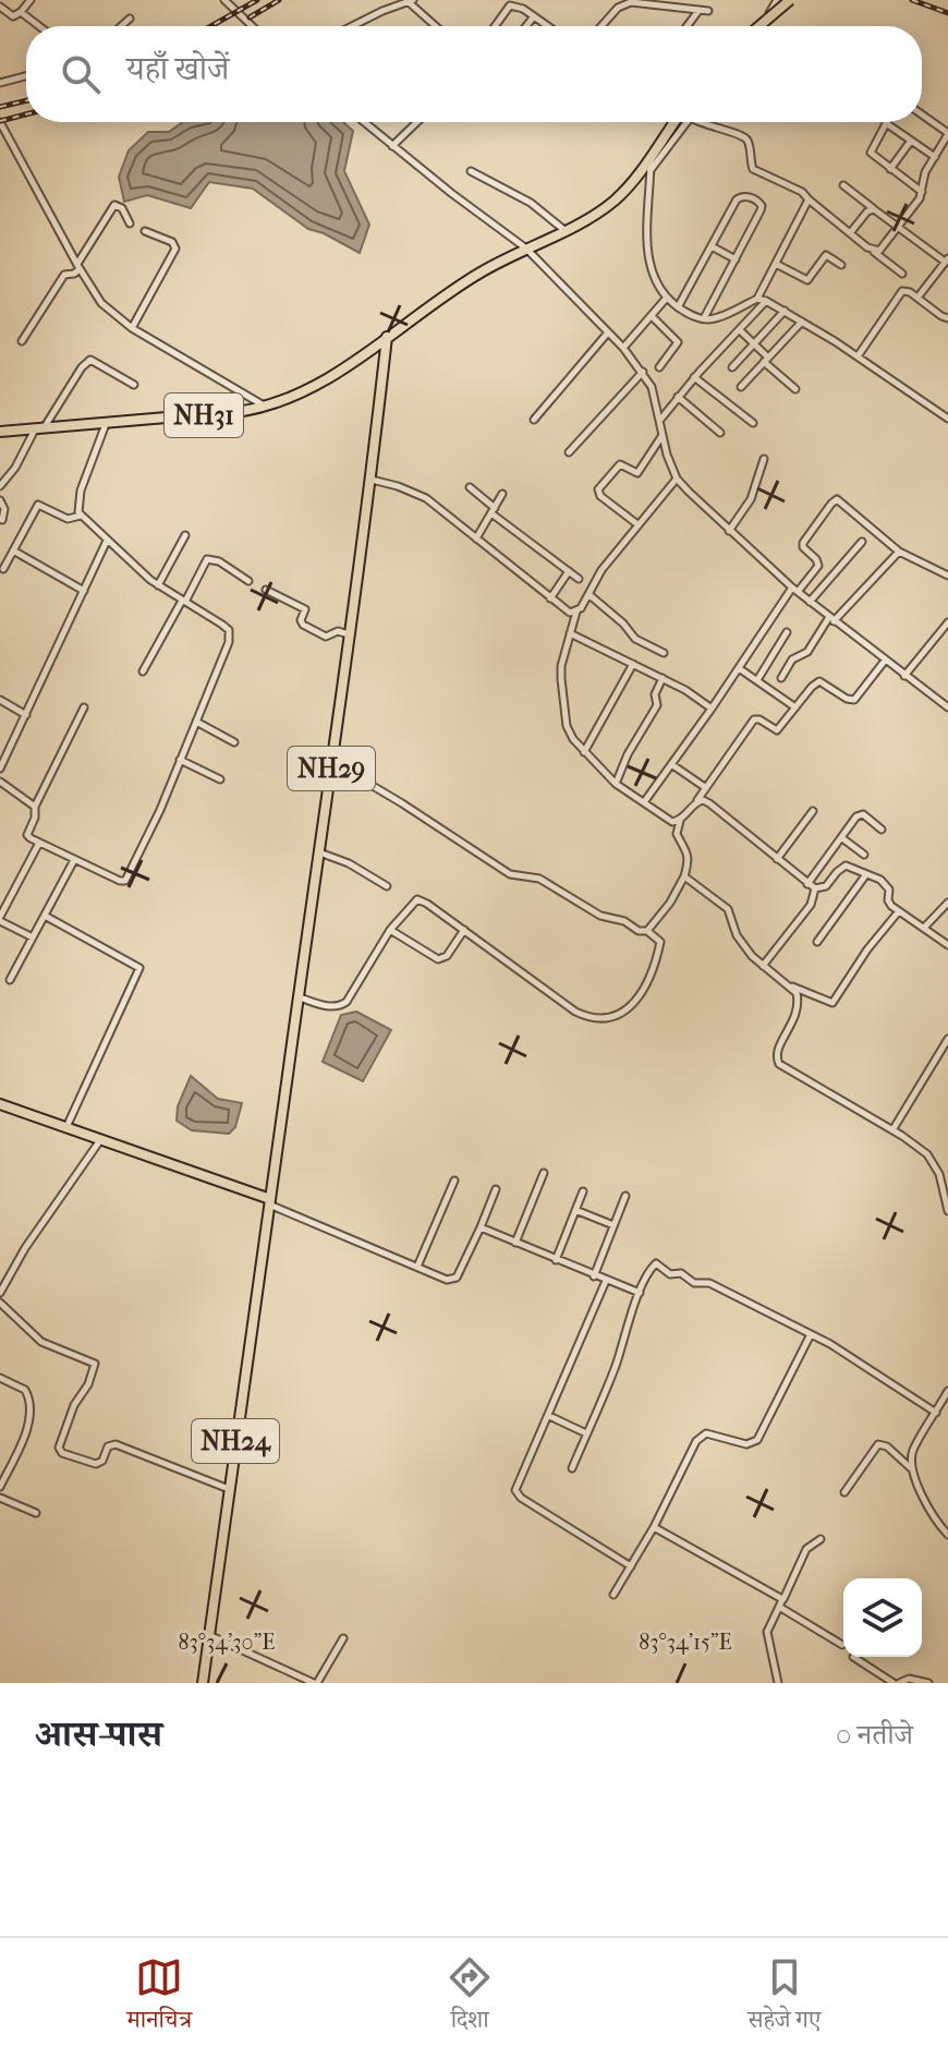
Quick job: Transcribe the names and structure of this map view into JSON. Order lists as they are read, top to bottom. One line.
{"streets":{"highway":["NH31","NH29","NH24"]},"crossings":[["NH31","NH29"],["NH29","NH24"]],"page":{"search":"यहाँ खोजें","heading":["आस-पास","0 नतीजे"],"nav":["मानचित्र","दिशा","सहेजे गए"]},"coordinates":["83°34'15\"E","83°34'30\"E"]}
